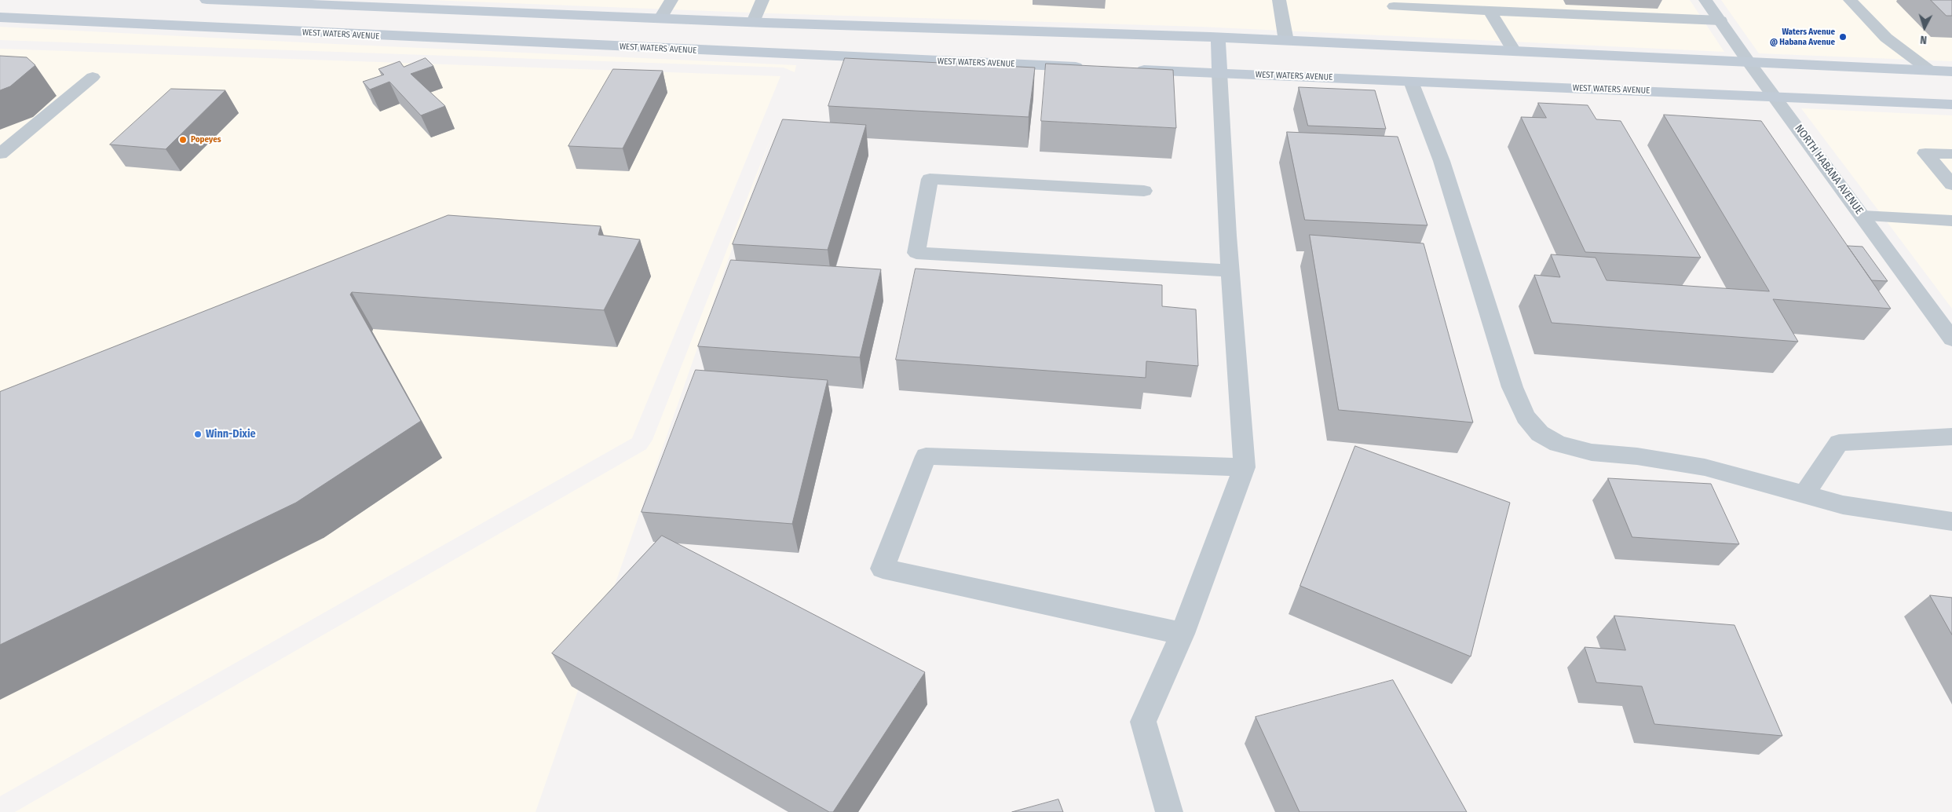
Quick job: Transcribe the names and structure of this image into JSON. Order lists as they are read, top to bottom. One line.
{"streets":{"main road":["WEST WATERS AVENUE"],"street":["NORTH HABANA AVENUE"]},"crossings":[["WEST WATERS AVENUE","NORTH HABANA AVENUE"]],"places":["Waters Avenue @ Habana Avenue","Popeyes","Winn-Dixie"],"north":"bottom"}
